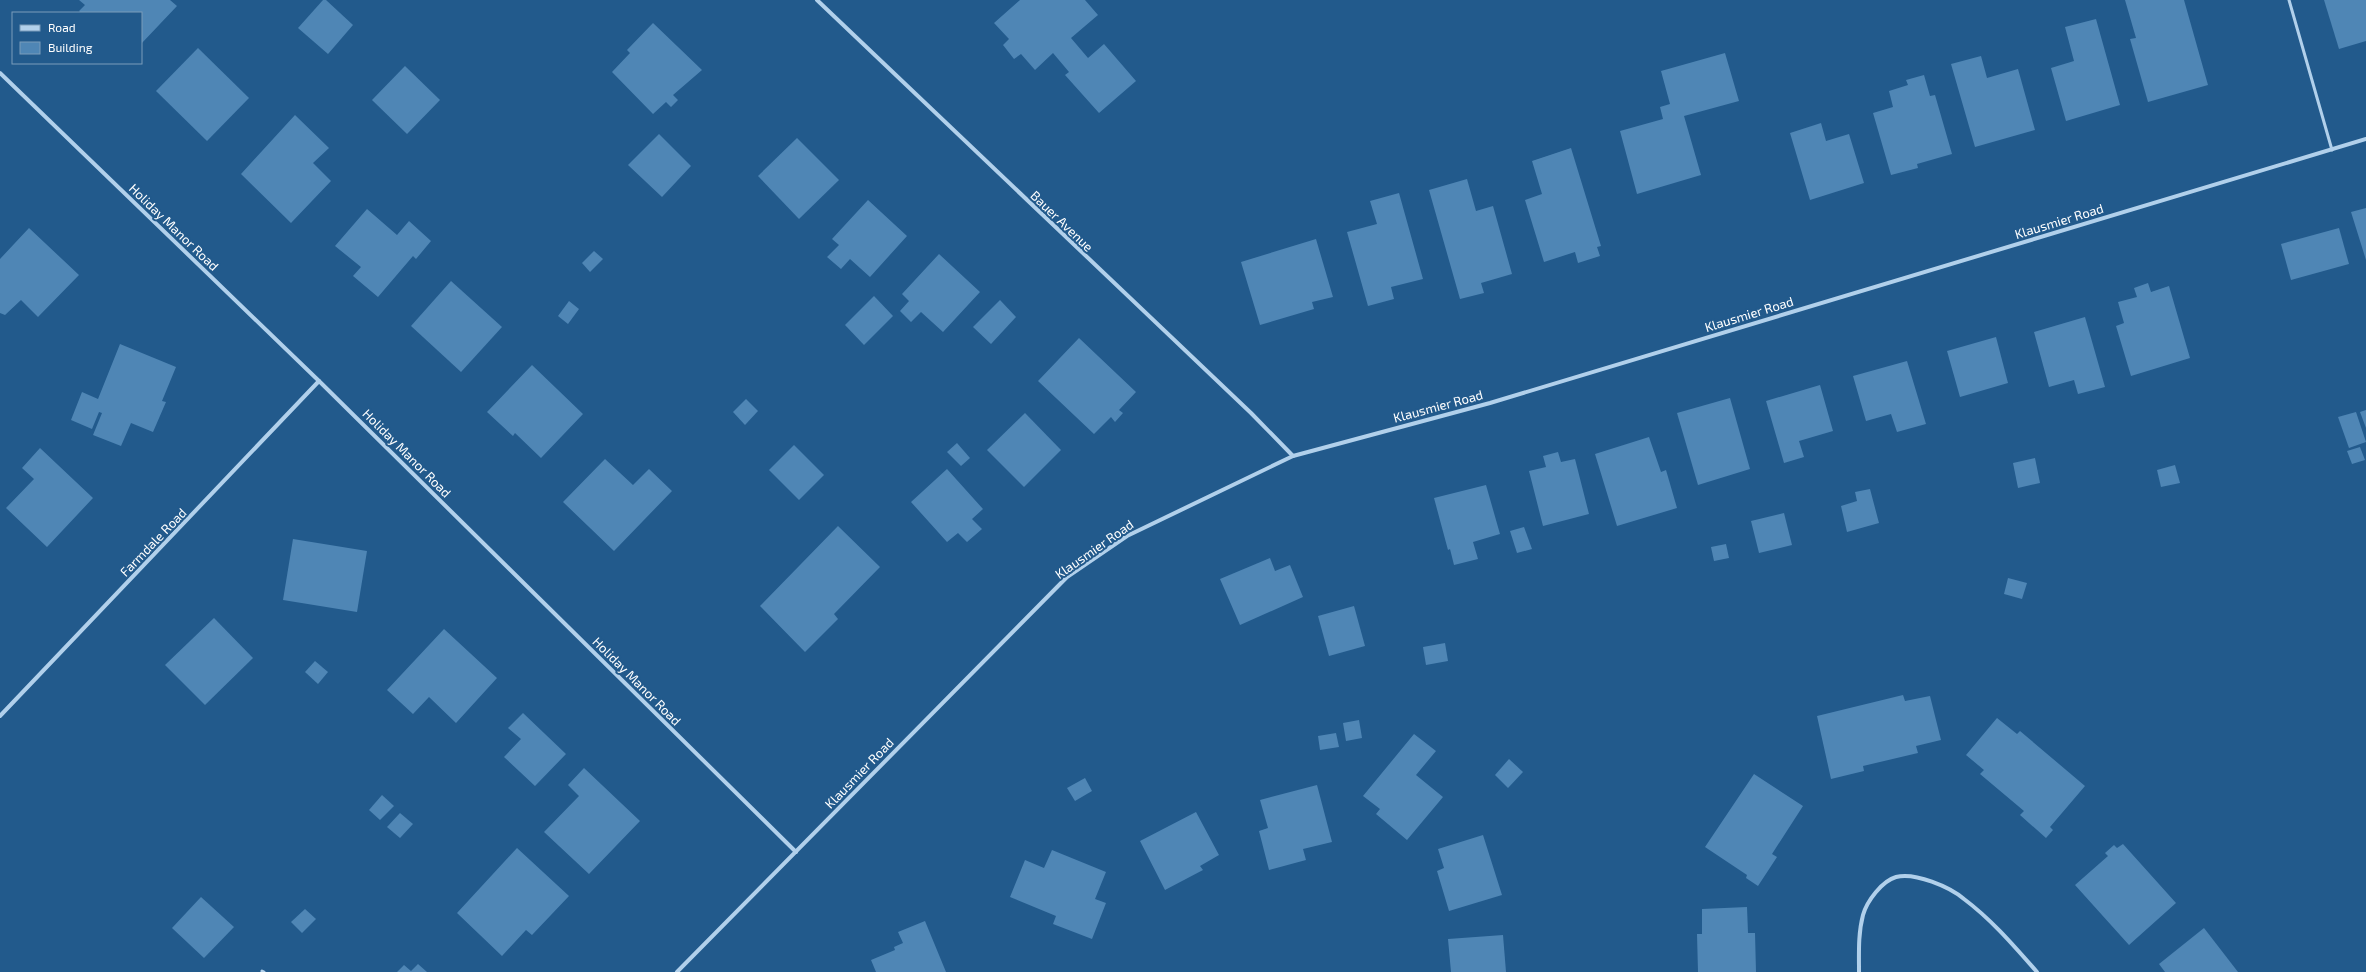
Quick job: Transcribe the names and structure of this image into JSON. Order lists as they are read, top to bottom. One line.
{"streets":{"street":["Bauer Avenue","Klausmier Road","Holiday Manor Road","Farmdale Road"]},"crossings":[["Bauer Avenue","Klausmier Road"],["Klausmier Road","Holiday Manor Road"],["Holiday Manor Road","Farmdale Road"]],"legend":["Road","Building"]}
